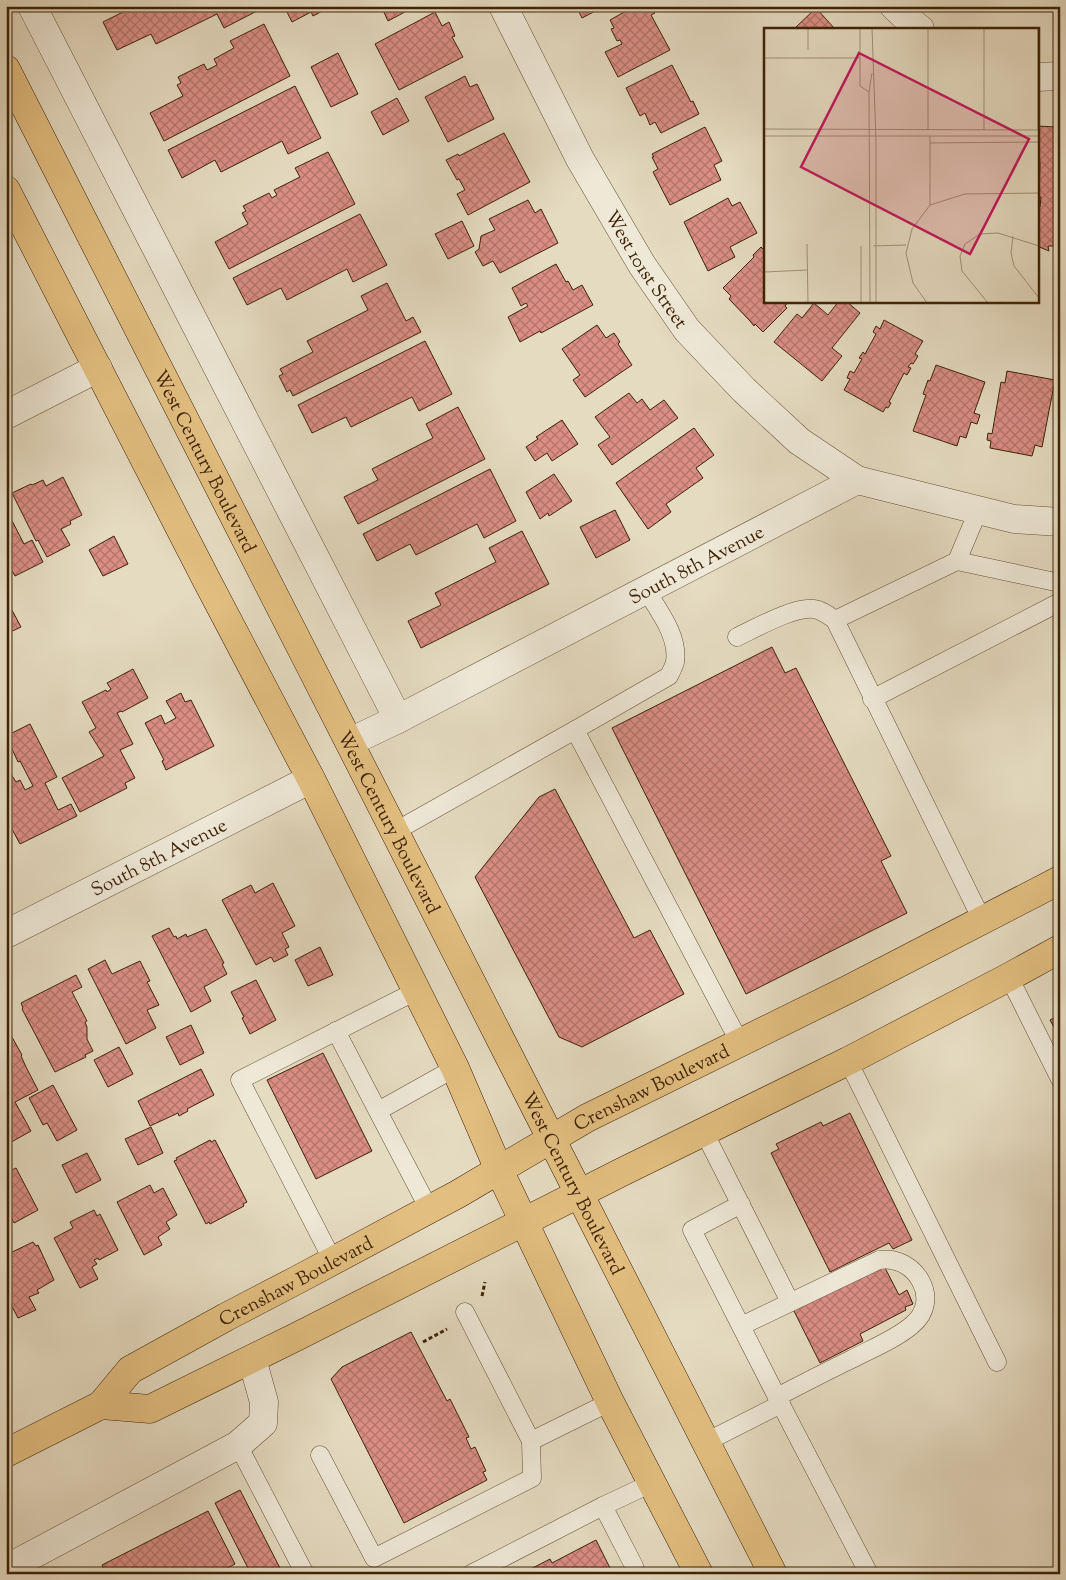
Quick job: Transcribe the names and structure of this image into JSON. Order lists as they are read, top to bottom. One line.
{"streets":{"main road":["West Century Boulevard","Crenshaw Boulevard"],"street":["West 101st Street","South 8th Avenue"]},"crossings":[["West 101st Street","South 8th Avenue"],["West Century Boulevard","South 8th Avenue"],["West Century Boulevard","Crenshaw Boulevard"]]}
